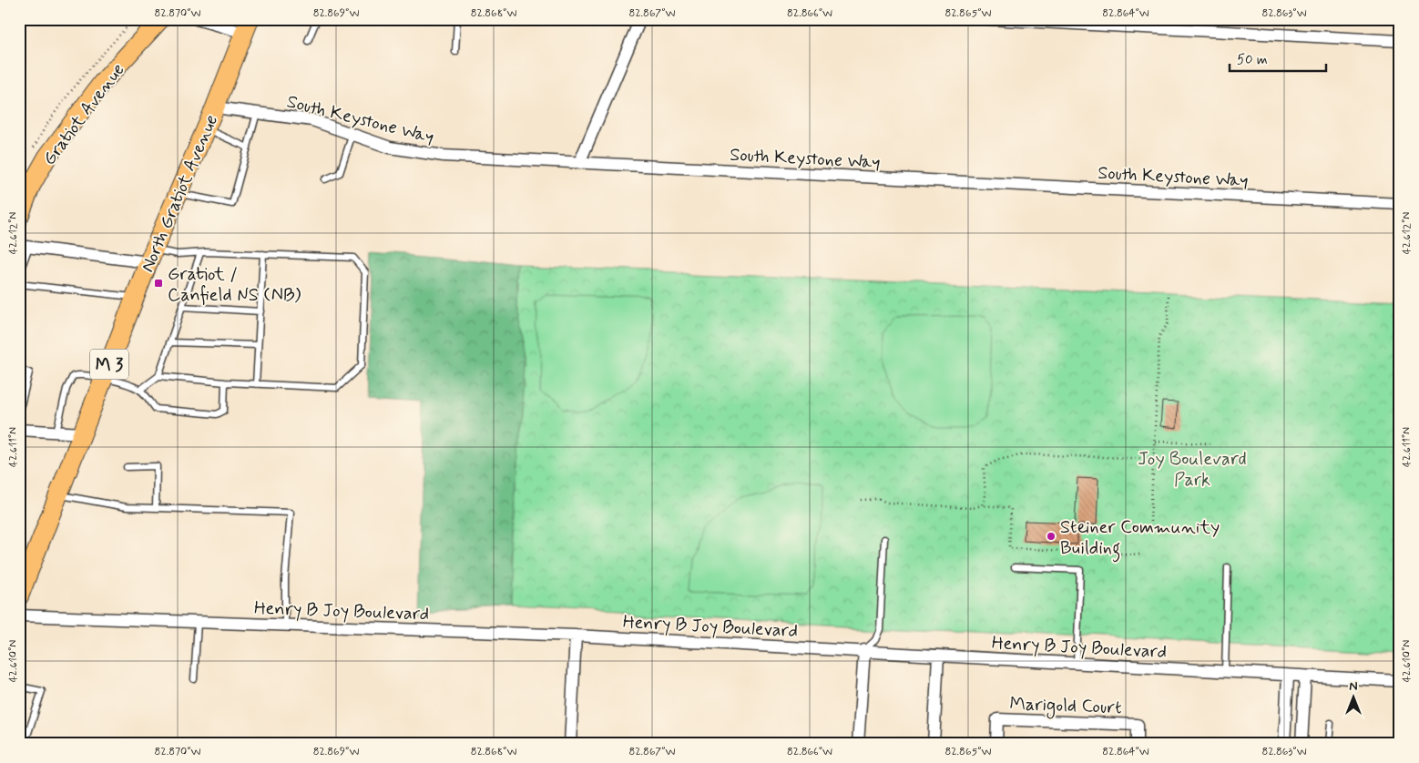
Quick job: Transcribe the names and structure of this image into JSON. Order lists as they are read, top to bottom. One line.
{"streets":{"main road":["Gratiot Avenue","North Gratiot Avenue","M 3"],"street":["South Keystone Way","Henry B Joy Boulevard","Marigold Court"]},"crossings":[["South Keystone Way","North Gratiot Avenue"]],"parks":["Joy Boulevard Park"],"places":{"transit":["Gratiot / Canfield NS (NB)"],"other":["Steiner Community Building"]},"scale_bar":"50 m","north":"top","coordinates":["82.870°W","82.869°W","82.868°W","82.867°W","82.866°W","82.865°W","82.864°W","82.863°W","42.612°N","42.611°N","42.610°N"]}
